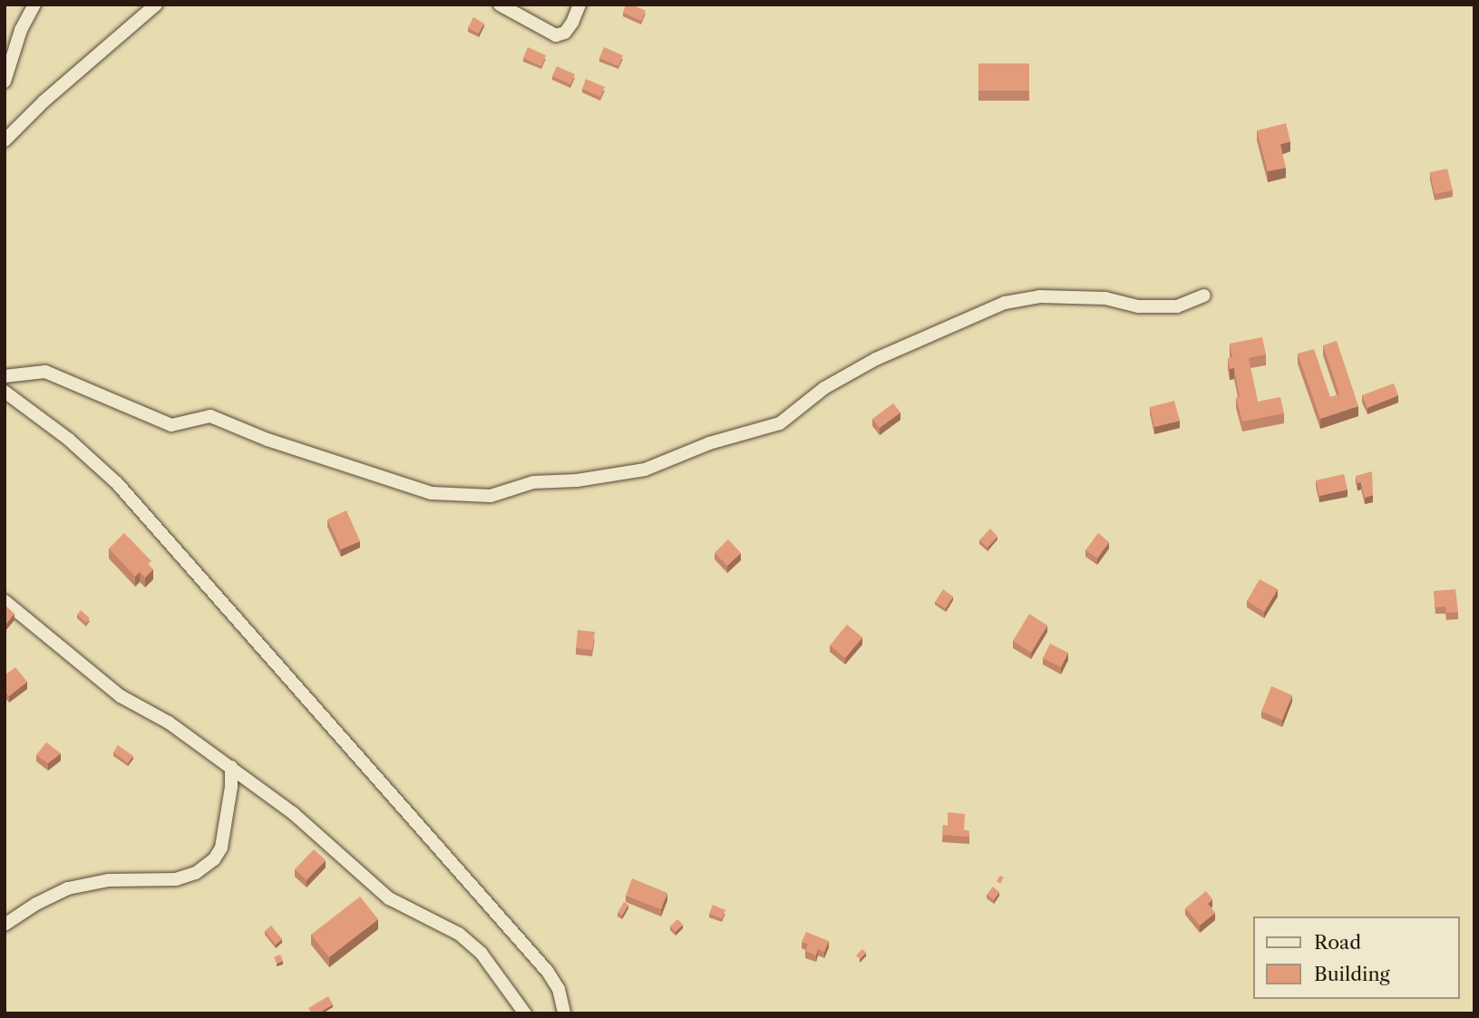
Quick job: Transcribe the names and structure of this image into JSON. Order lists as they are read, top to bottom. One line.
{"legend":["Road","Building"]}
